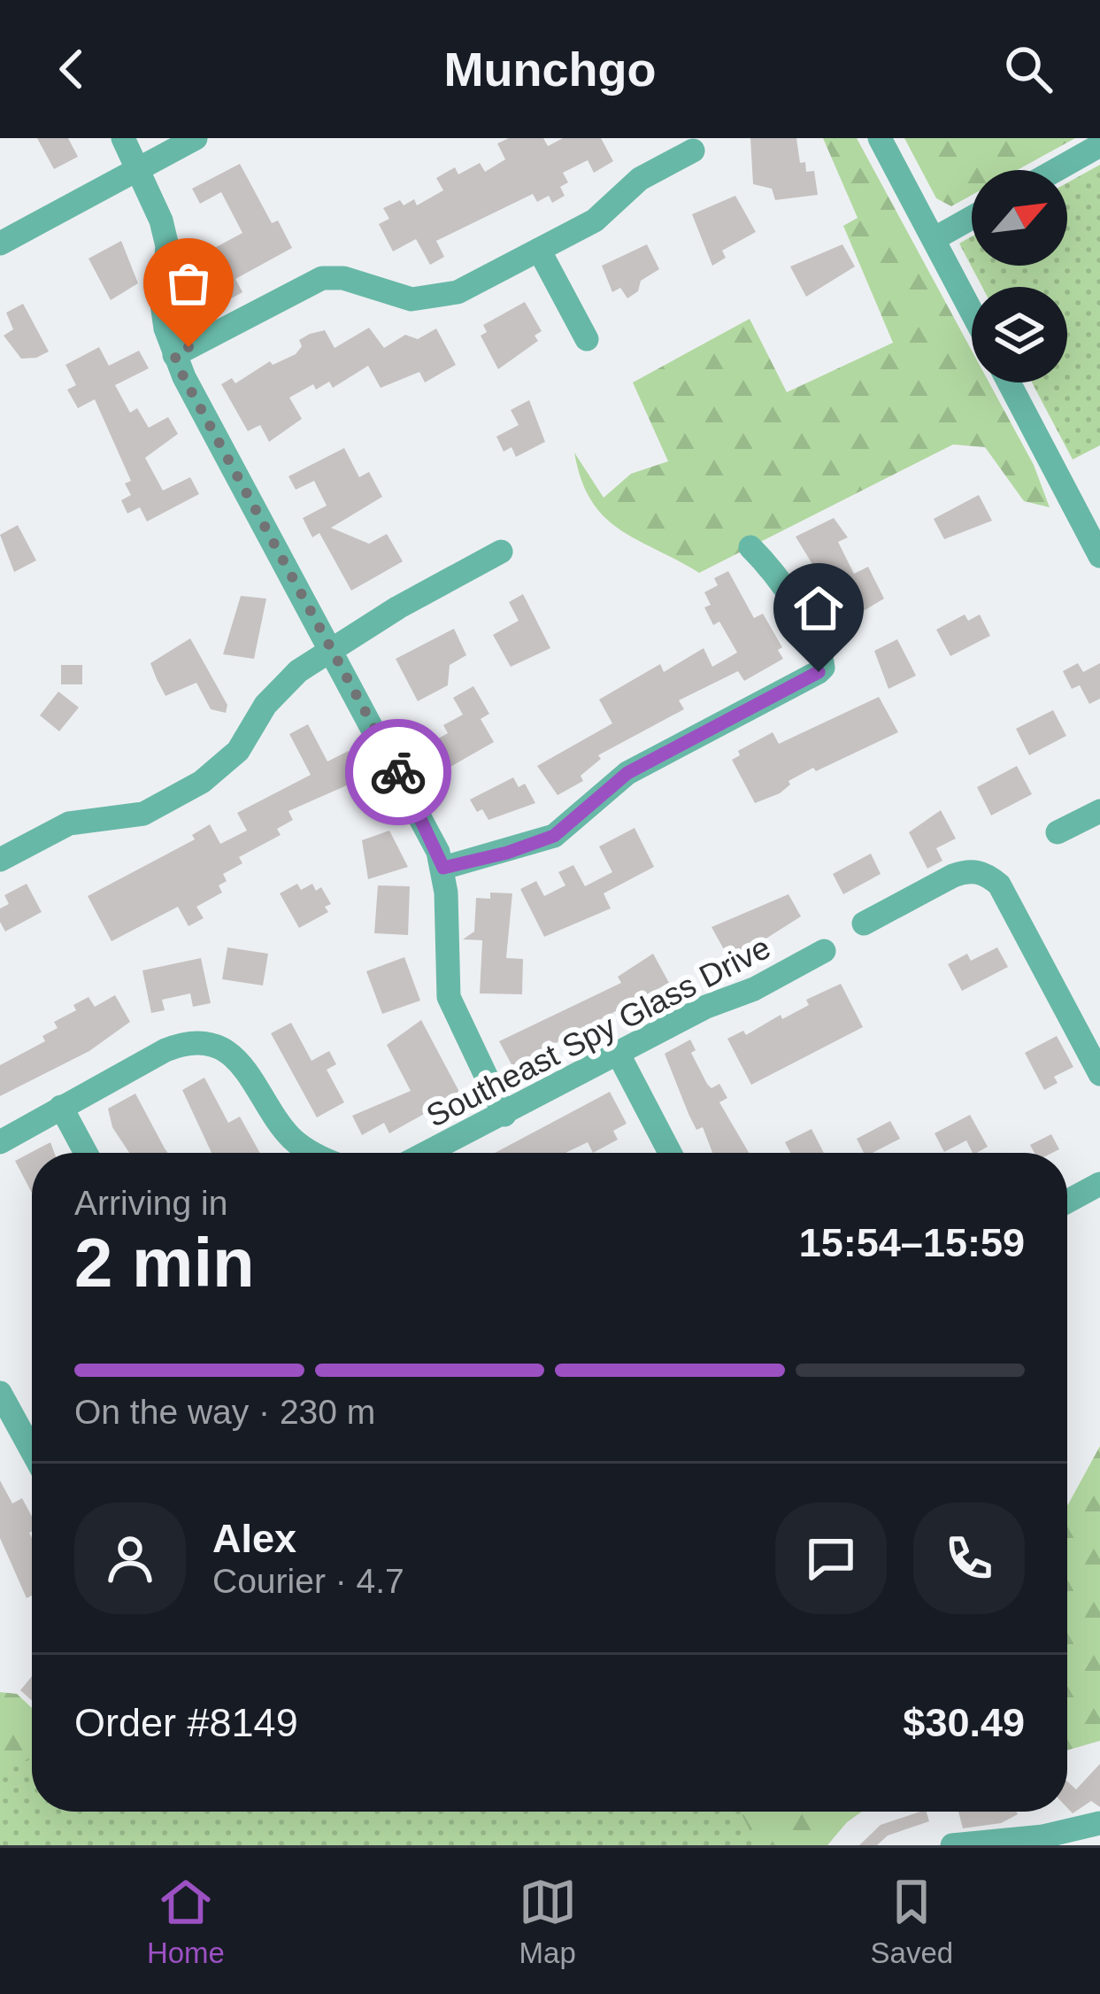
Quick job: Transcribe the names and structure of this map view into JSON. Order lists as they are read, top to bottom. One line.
{"streets":{"street":["Southeast Spy Glass Drive"]},"north":"top right","page":{"header":"Munchgo","heading":["2 min","Arriving in","15:54–15:59"],"panel":["Alex","Courier · 4.7","Order #8149","$30.49"],"bar":"On the way · 230 m","tabs":["Home","Map","Saved"]}}
